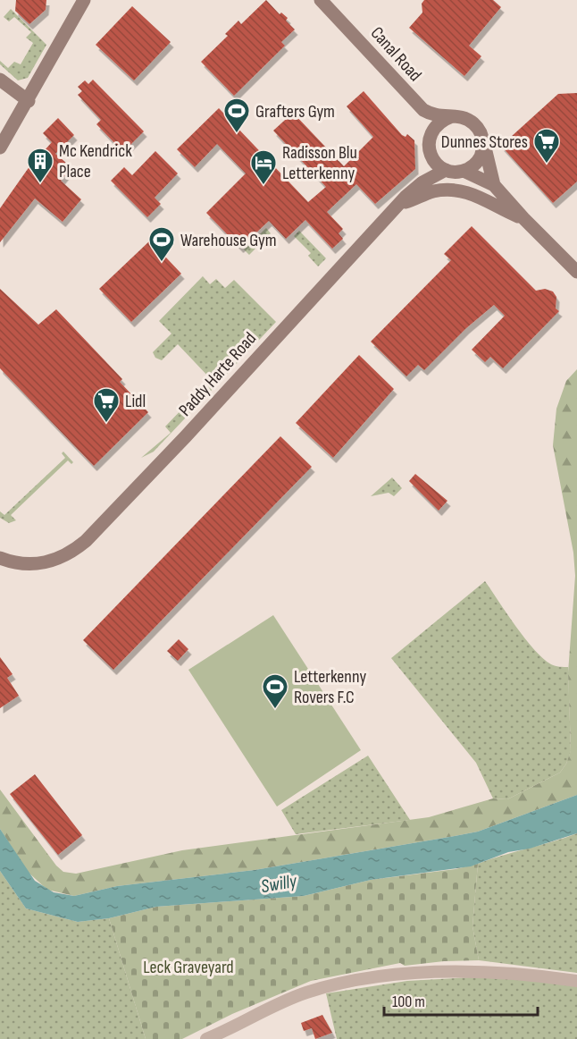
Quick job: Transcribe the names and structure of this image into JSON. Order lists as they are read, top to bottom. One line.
{"streets":{"main road":["Canal Road","Paddy Harte Road"]},"crossings":[["Canal Road","Paddy Harte Road"]],"water":["Swilly"],"parks":["Leck Graveyard"],"places":{"sports":["Grafters Gym","Warehouse Gym","Letterkenny Rovers F.C"],"supermarket":["Dunnes Stores","Lidl"],"building":["Mc Kendrick Place"],"hotel":["Radisson Blu Letterkenny"]},"scale_bar":"100 m"}
